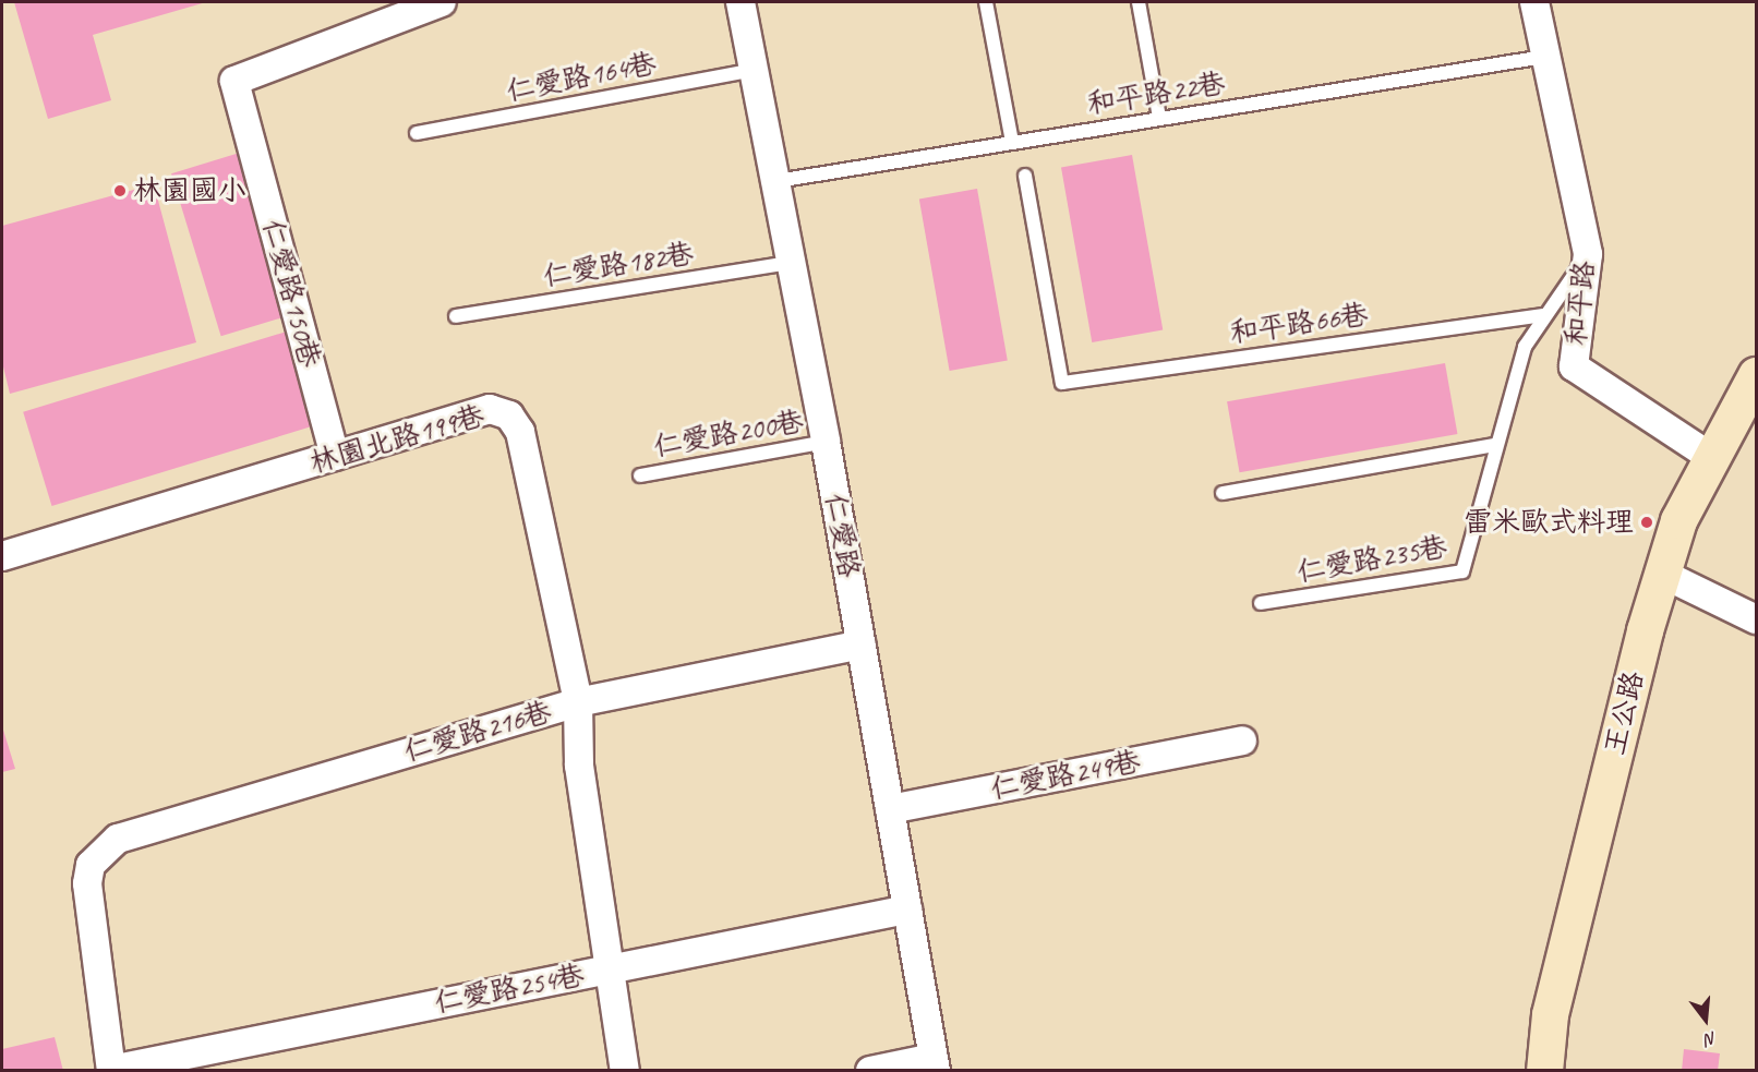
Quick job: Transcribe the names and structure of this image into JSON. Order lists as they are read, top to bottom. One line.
{"streets":{"street":["仁愛路150巷","和平路","林園北路199巷","仁愛路","王公路","仁愛路216巷","仁愛路249巷","仁愛路254巷"],"lane":["仁愛路164巷","和平路22巷","仁愛路182巷","和平路66巷","仁愛路200巷","仁愛路235巷"]},"crossings":[["仁愛路164巷","仁愛路"],["和平路22巷","和平路"],["和平路22巷","仁愛路"],["仁愛路182巷","仁愛路"],["仁愛路150巷","林園北路199巷"],["和平路","仁愛路235巷"],["和平路","王公路"],["和平路66巷","仁愛路235巷"],["仁愛路200巷","仁愛路"],["林園北路199巷","仁愛路216巷"],["林園北路199巷","仁愛路254巷"],["仁愛路","仁愛路216巷"],["仁愛路","仁愛路249巷"],["仁愛路","仁愛路254巷"],["仁愛路216巷","仁愛路254巷"]],"places":["林園國小","雷米歐式料理"],"north":"bottom"}
